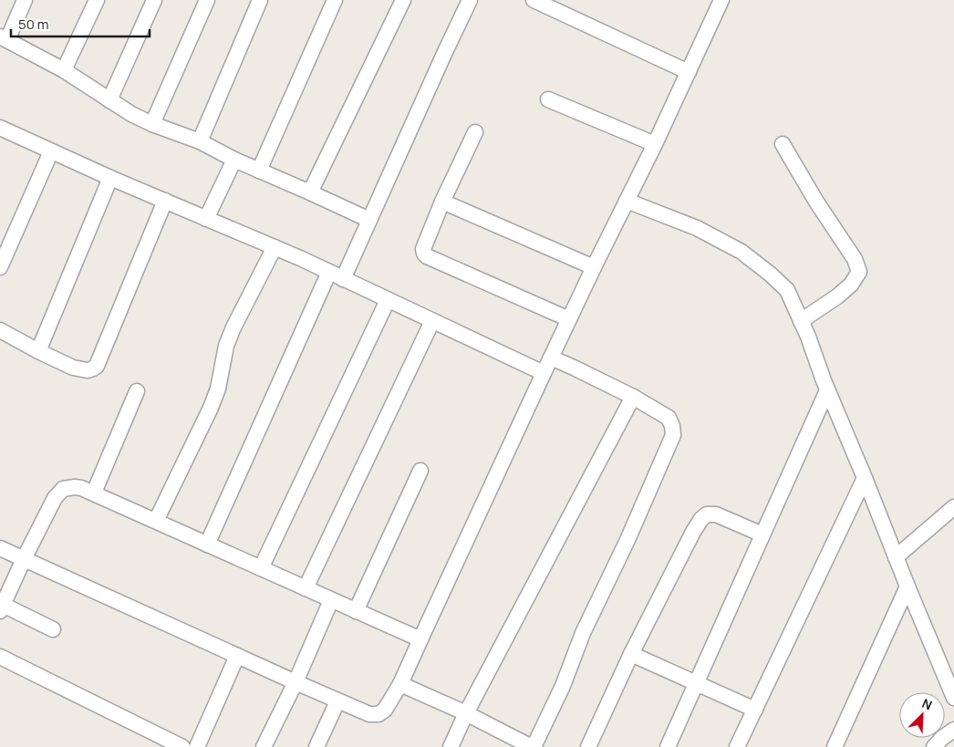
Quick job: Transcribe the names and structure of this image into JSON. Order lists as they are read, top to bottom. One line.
{"scale_bar":"50 m","north":"top right"}
